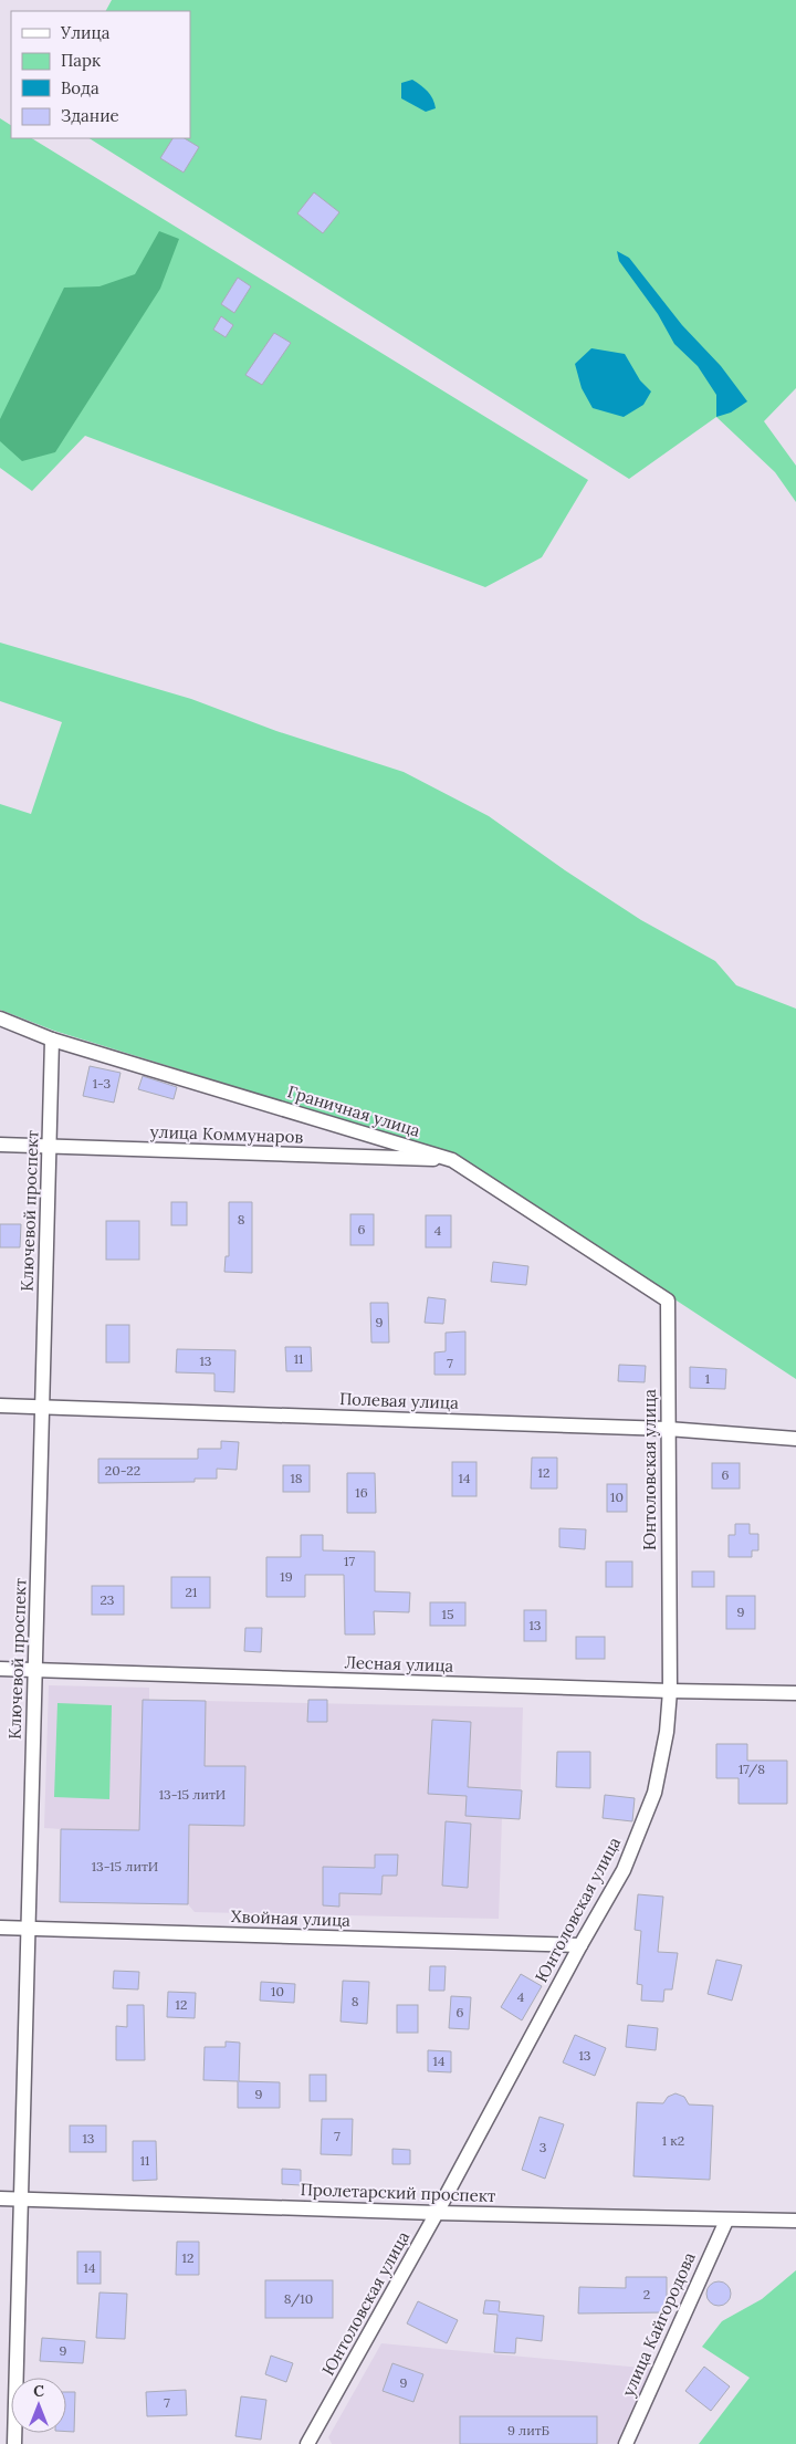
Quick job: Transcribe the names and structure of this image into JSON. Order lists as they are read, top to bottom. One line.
{"streets":{"street":["Граничная улица","улица Коммунаров","Ключевой проспект","Полевая улица","Юнтоловская улица","Лесная улица","Хвойная улица","Пролетарский проспект","улица Кайгородова"]},"crossings":[["Граничная улица","улица Коммунаров"],["Граничная улица","Ключевой проспект"],["Граничная улица","Юнтоловская улица"],["улица Коммунаров","Ключевой проспект"],["Ключевой проспект","Полевая улица"],["Ключевой проспект","Лесная улица"],["Ключевой проспект","Хвойная улица"],["Ключевой проспект","Пролетарский проспект"],["Полевая улица","Юнтоловская улица"],["Юнтоловская улица","Лесная улица"],["Юнтоловская улица","Хвойная улица"],["Юнтоловская улица","Пролетарский проспект"],["Пролетарский проспект","улица Кайгородова"]],"house_numbers":["1-3","8","6","4","9","11","13","7","1","20-22","12","6","18","14","16","10","17","19","21","23","9","15","13","17/8","13-15 литИ","13-15 литИ","10","4","8","12","6","13","14","9","7","13","1 к2","3","11","12","14","2","8/10","9","9","7","9 литБ"],"legend":["Улица","Парк","Вода","Здание"],"north":"top"}
